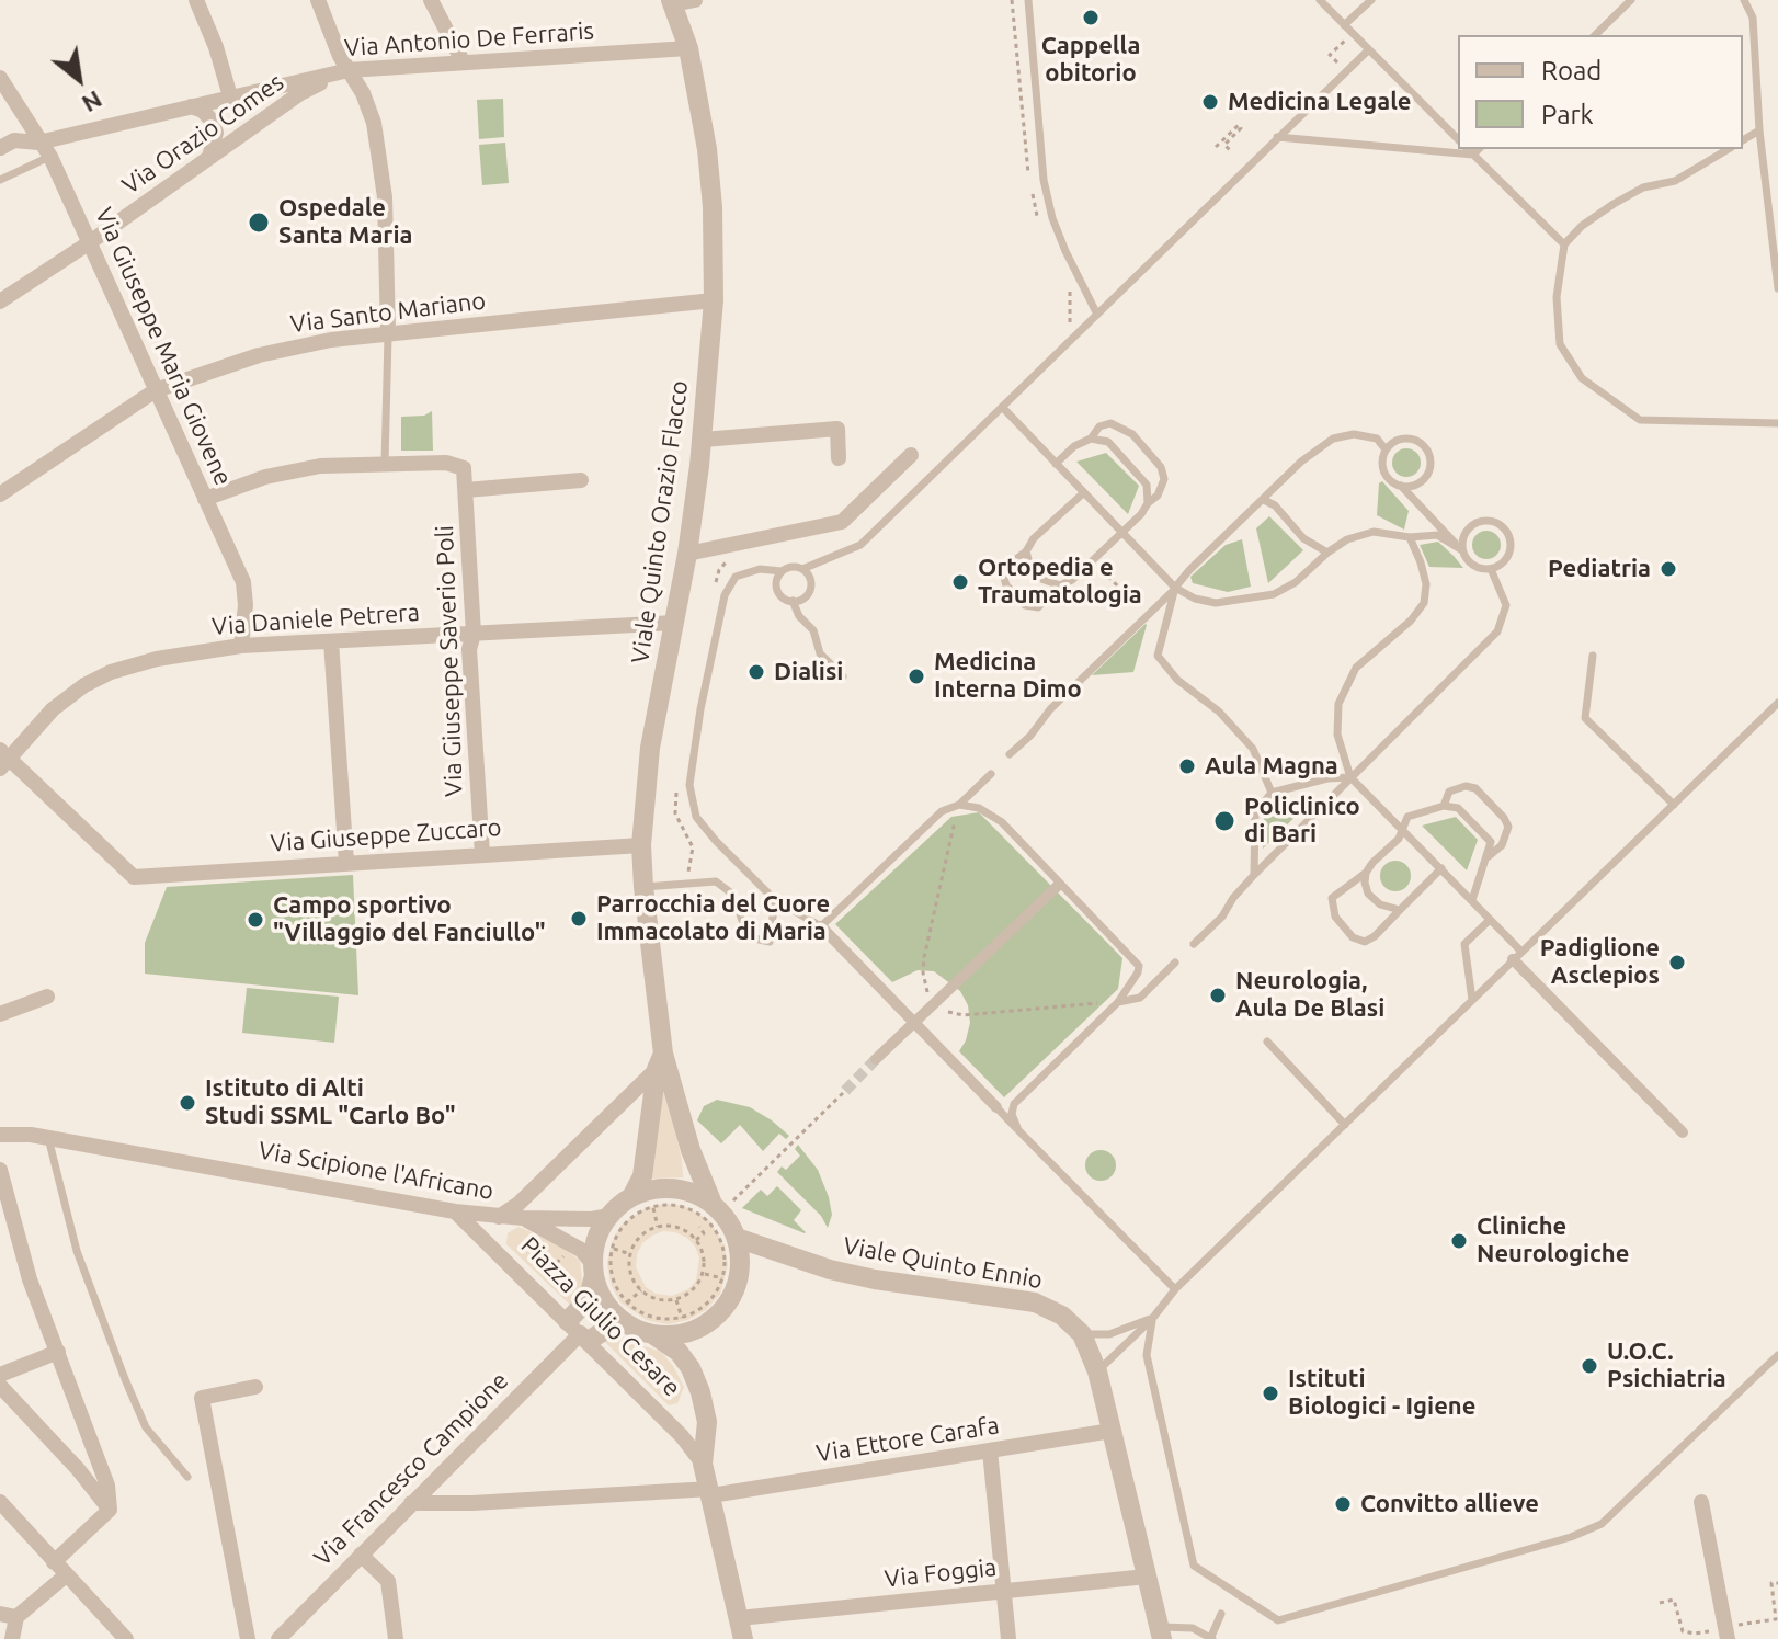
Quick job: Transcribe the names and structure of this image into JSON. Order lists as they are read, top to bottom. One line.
{"streets":{"street":["Via Antonio De Ferraris","Via Orazio Comes","Via Santo Mariano","Via Giuseppe Maria Giovene","Viale Quinto Orazio Flacco","Via Daniele Petrera","Via Giuseppe Saverio Poli","Via Giuseppe Zuccaro","Via Scipione l'Africano","Viale Quinto Ennio","Piazza Giulio Cesare","Via Ettore Carafa","Via Francesco Campione","Via Foggia"]},"crossings":[["Via Antonio De Ferraris","Via Orazio Comes"],["Via Antonio De Ferraris","Via Giuseppe Maria Giovene"],["Via Antonio De Ferraris","Viale Quinto Orazio Flacco"],["Via Orazio Comes","Via Giuseppe Maria Giovene"],["Via Santo Mariano","Via Giuseppe Maria Giovene"],["Via Santo Mariano","Viale Quinto Orazio Flacco"],["Via Giuseppe Maria Giovene","Via Daniele Petrera"],["Viale Quinto Orazio Flacco","Via Daniele Petrera"],["Viale Quinto Orazio Flacco","Via Giuseppe Zuccaro"],["Via Daniele Petrera","Via Giuseppe Saverio Poli"],["Via Daniele Petrera","Via Giuseppe Zuccaro"],["Via Giuseppe Saverio Poli","Via Giuseppe Zuccaro"],["Via Scipione l'Africano","Piazza Giulio Cesare"],["Viale Quinto Ennio","Piazza Giulio Cesare"],["Piazza Giulio Cesare","Via Francesco Campione"],["Via Ettore Carafa","Via Francesco Campione"]],"places":["Cappella obitorio","Medicina Legale","Ospedale Santa Maria","Pediatria","Ortopedia e Traumatologia","Dialisi","Medicina Interna Dimo","Aula Magna","Policlinico di Bari","Parrocchia del Cuore Immacolato di Maria","Campo sportivo \"Villaggio del Fanciullo\"","Padiglione Asclepios","Neurologia, Aula De Blasi","Istituto di Alti Studi SSML \"Carlo Bo\"","Cliniche Neurologiche","U.O.C. Psichiatria","Istituti Biologici - Igiene","Convitto allieve"],"legend":["Road","Park"],"north":"bottom right"}
